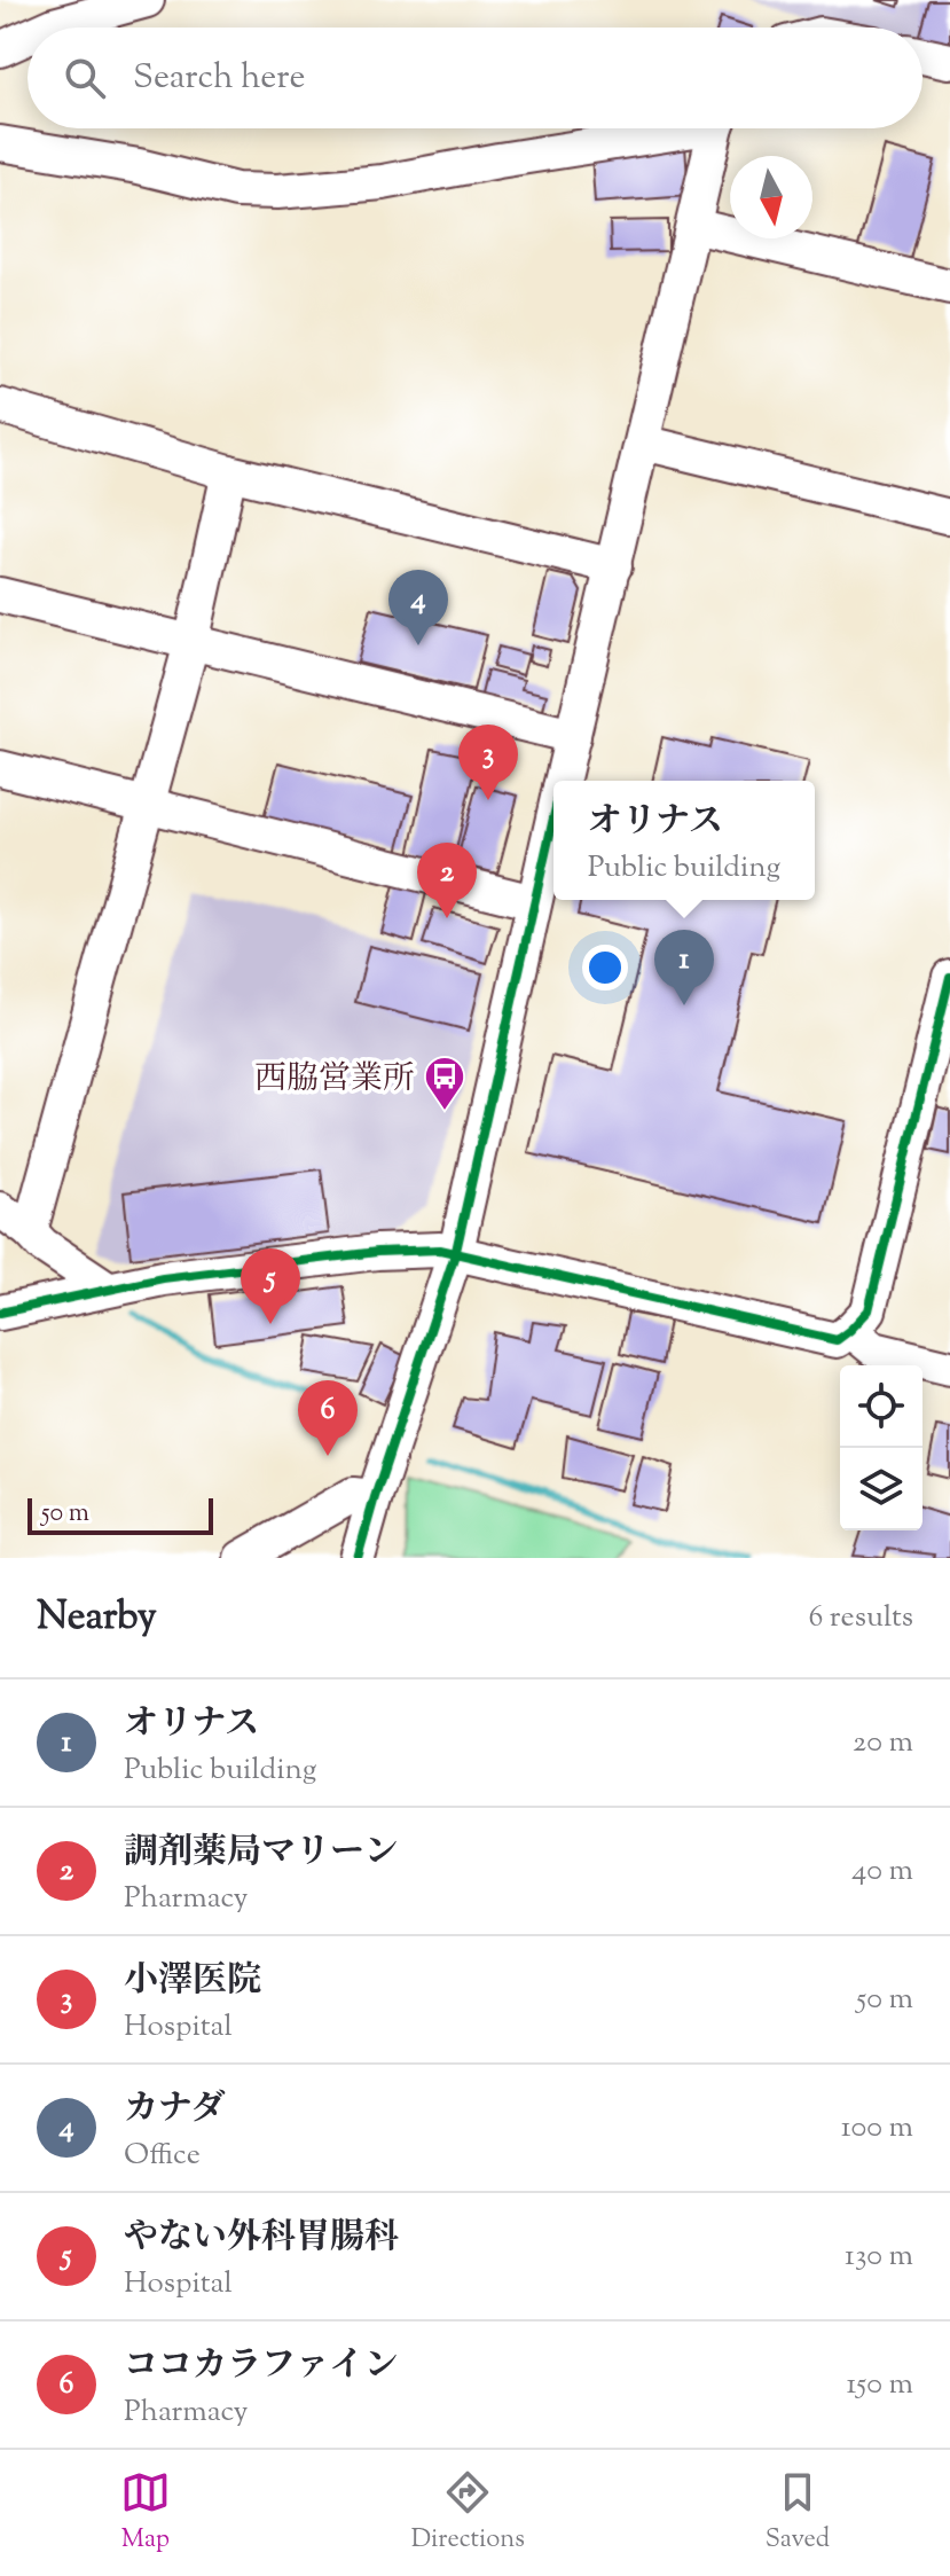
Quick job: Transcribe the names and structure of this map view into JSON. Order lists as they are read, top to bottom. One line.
{"places":{"bus stop":["西脇営業所"]},"scale_bar":"50 m","north":"bottom","page":{"search":"Search here","pins":["4","3","2","1","5","6"],"popup":["オリナス","Public building"],"scale":"50 m","heading":["Nearby","6 results"],"list":[{"mark":"1","name":"オリナス","note":"Public building","value":"20 m"},{"mark":"2","name":"調剤薬局マリーン","note":"Pharmacy","value":"40 m"},{"mark":"3","name":"小澤医院","note":"Hospital","value":"50 m"},{"mark":"4","name":"カナダ","note":"Office","value":"100 m"},{"mark":"5","name":"やない外科胃腸科","note":"Hospital","value":"130 m"},{"mark":"6","name":"ココカラファイン","note":"Pharmacy","value":"150 m"}],"nav":["Map","Directions","Saved"]}}
